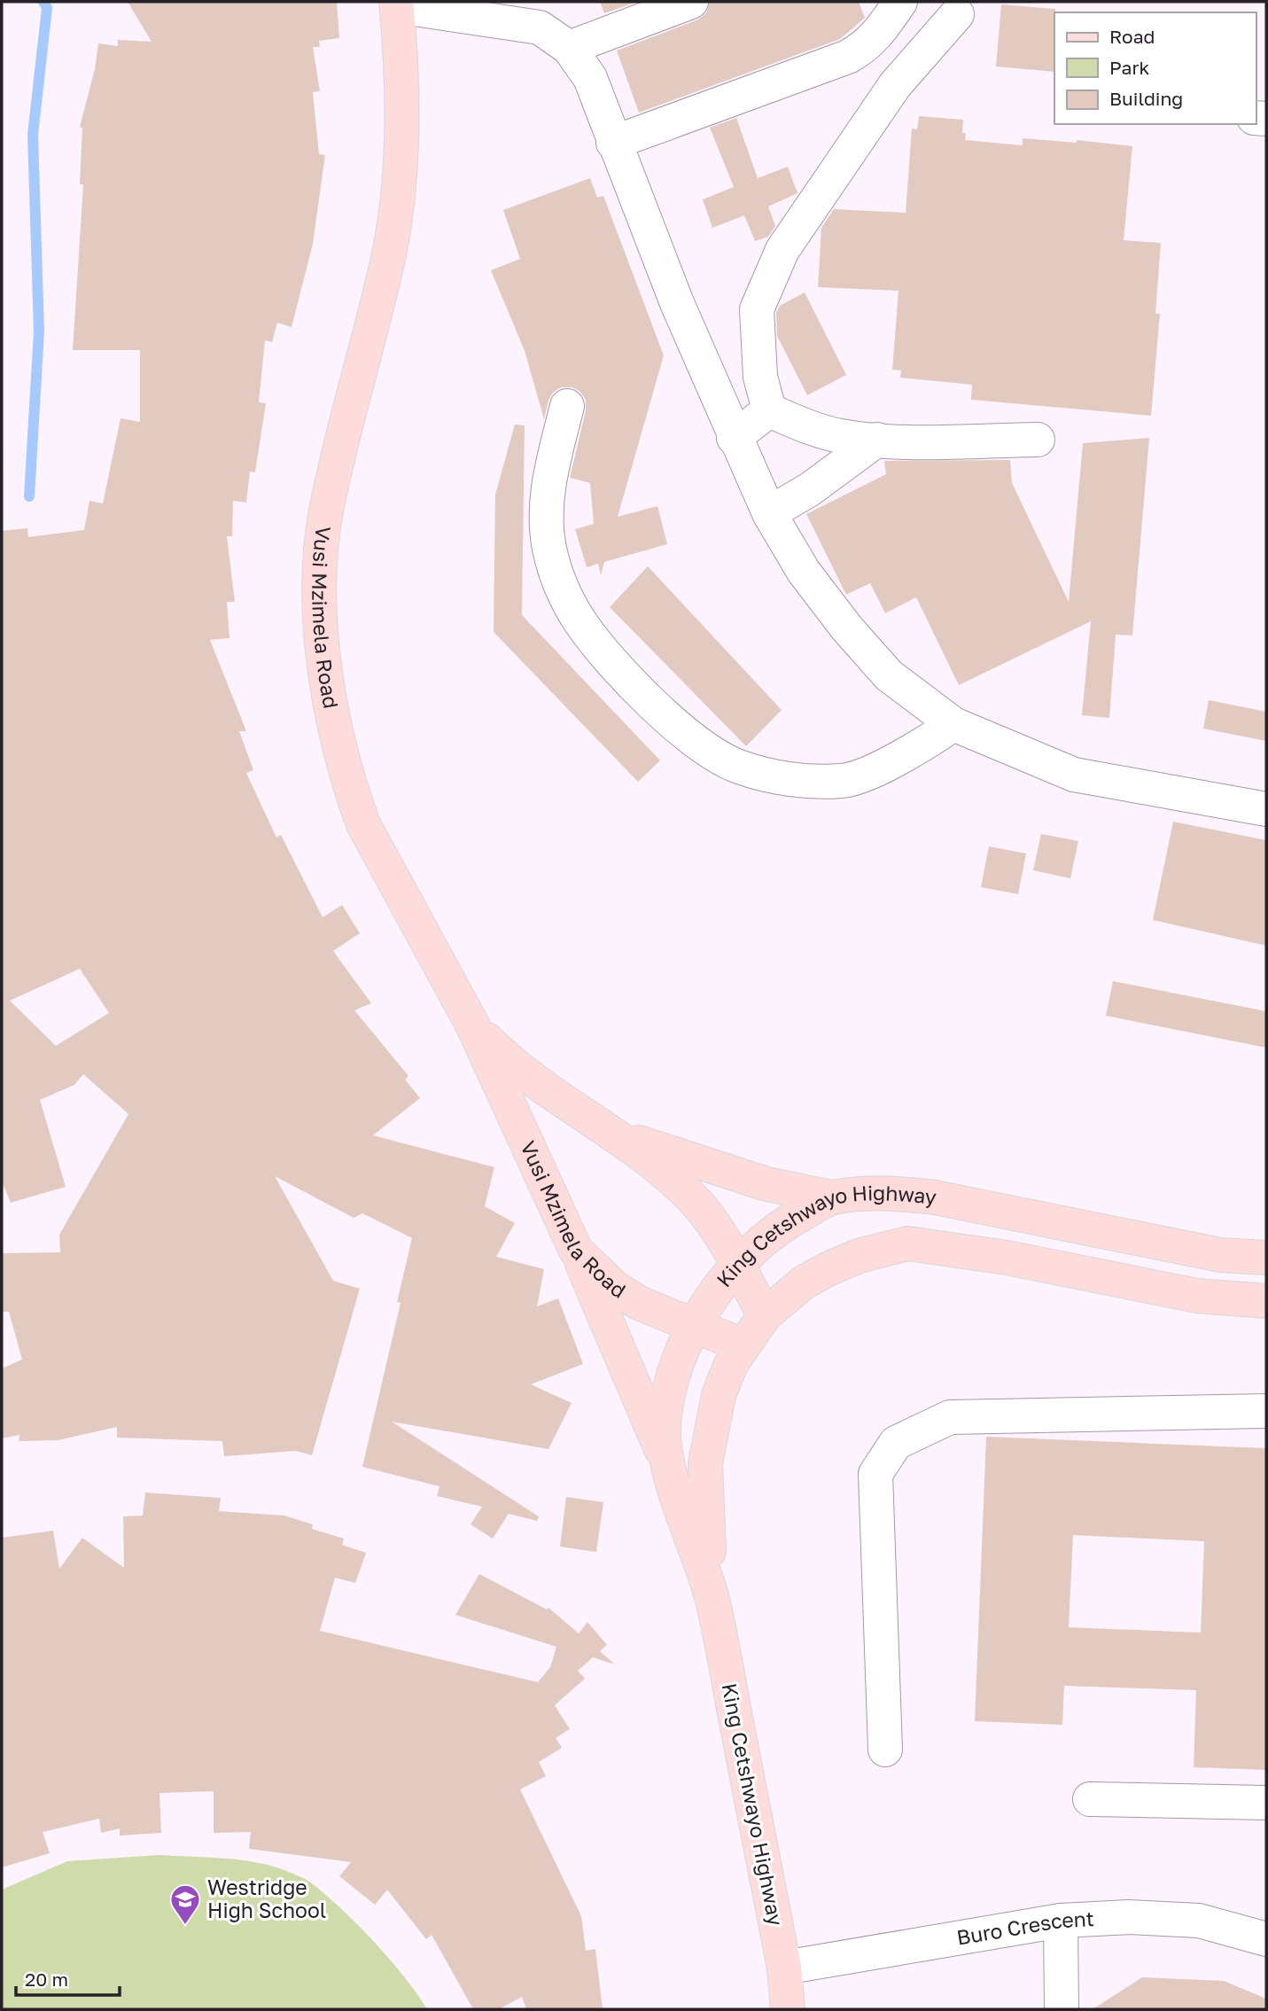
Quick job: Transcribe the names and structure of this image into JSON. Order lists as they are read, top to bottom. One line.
{"streets":{"main road":["Vusi Mzimela Road","King Cetshwayo Highway"],"street":["Buro Crescent"]},"crossings":[["Vusi Mzimela Road","King Cetshwayo Highway"],["King Cetshwayo Highway","Buro Crescent"]],"places":{"school or university":["Westridge High School"]},"legend":["Road","Park","Building"],"scale_bar":"20 m"}
